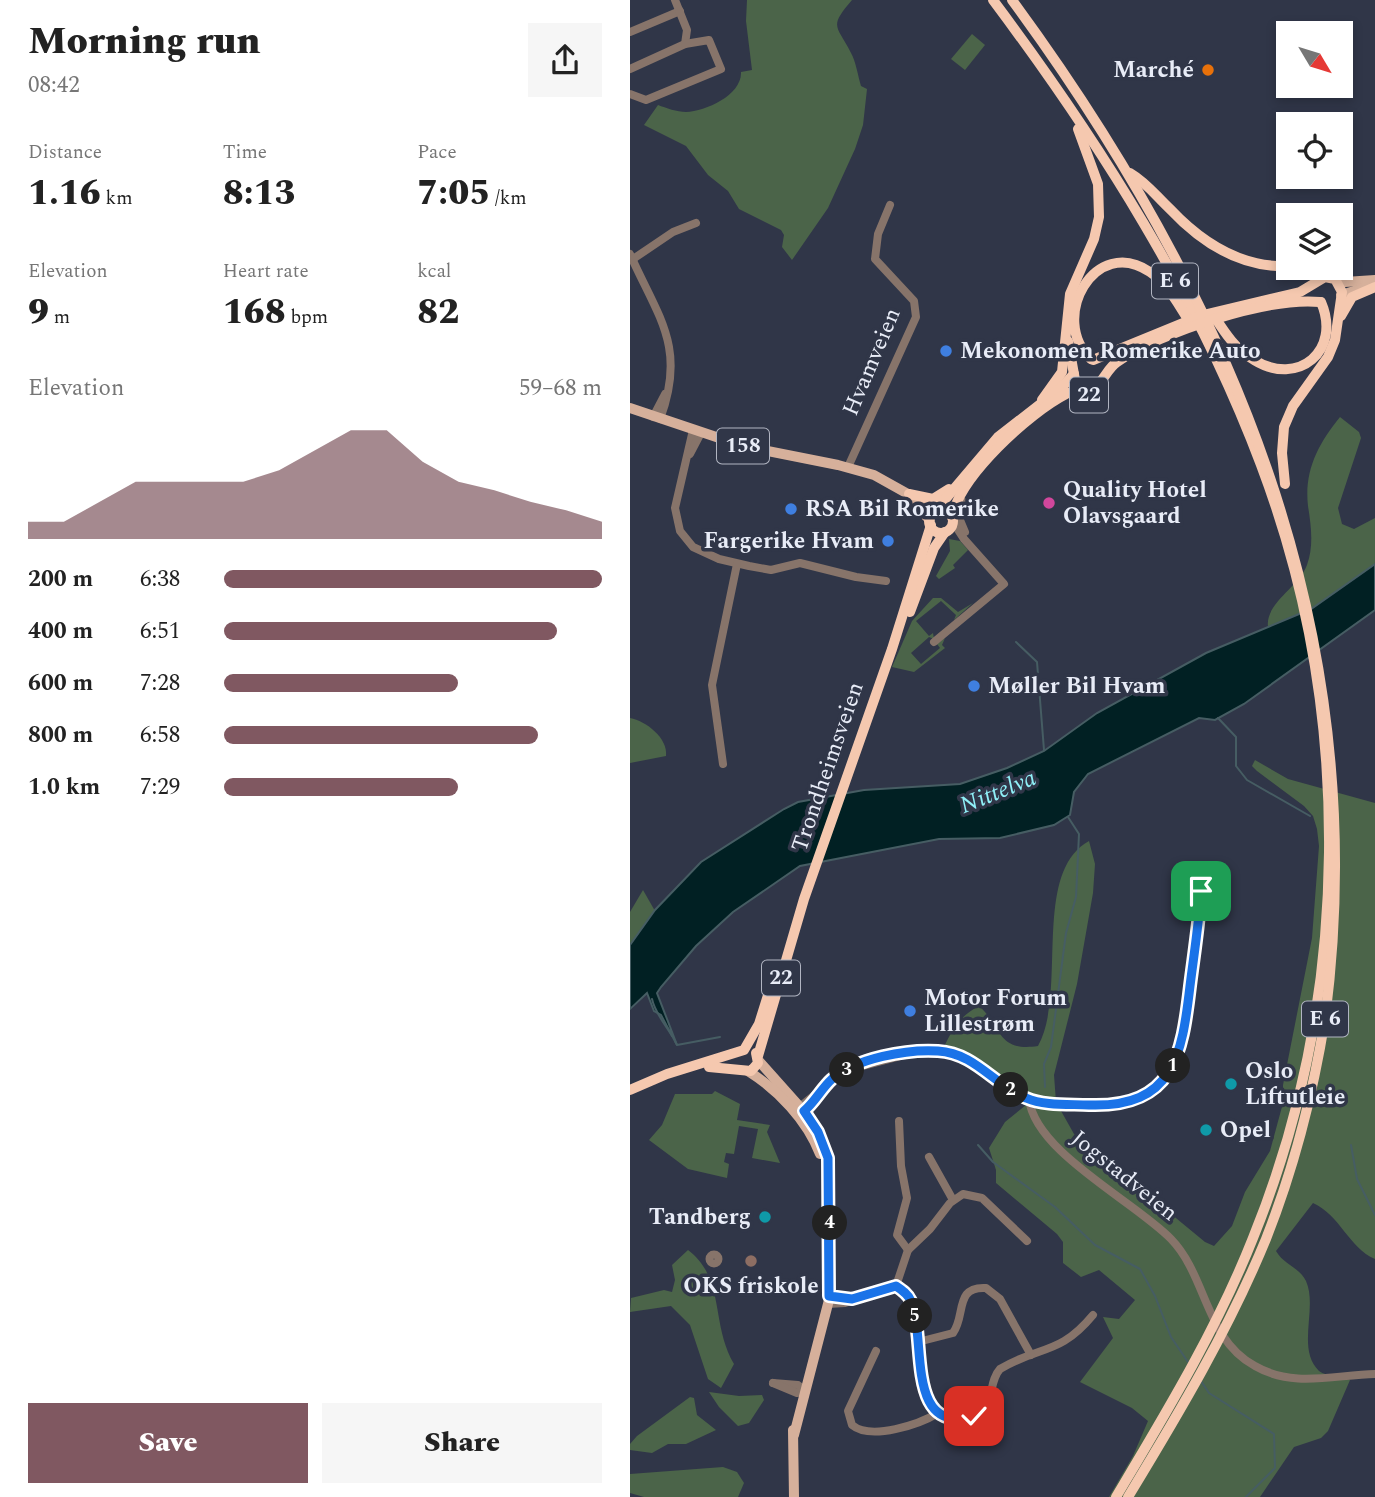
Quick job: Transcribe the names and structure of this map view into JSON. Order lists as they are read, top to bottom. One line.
{"streets":{"highway":["E 6","22","Trondheimsveien"],"main road":["158"],"street":["Hvamveien","Jogstadveien"]},"crossings":[["Hvamveien","158"],["22","158"],["22","Trondheimsveien"],["158","Trondheimsveien"]],"water":["Nittelva"],"places":["Marché","Mekonomen Romerike Auto","Quality Hotel Olavsgaard","RSA Bil Romerike","Fargerike Hvam","Møller Bil Hvam","Motor Forum Lillestrøm","Oslo Liftutleie","Opel","Tandberg","OKS friskole"],"north":"bottom right","page":{"heading":["Morning run","08:42"],"stats":[["Distance","1.16 km"],["Time","8:13"],["Pace","7:05 /km"],["Elevation","9 m"],["Heart rate","168 bpm"],["kcal","82"]],"chart":["Elevation","59–68 m"],"list":[{"name":"200 m","note":"6:38"},{"name":"400 m","note":"6:51"},{"name":"600 m","note":"7:28"},{"name":"800 m","note":"6:58"},{"name":"1.0 km","note":"7:29"}],"pins":["1","3","2","4","5"],"buttons":["Save","Share"]}}
